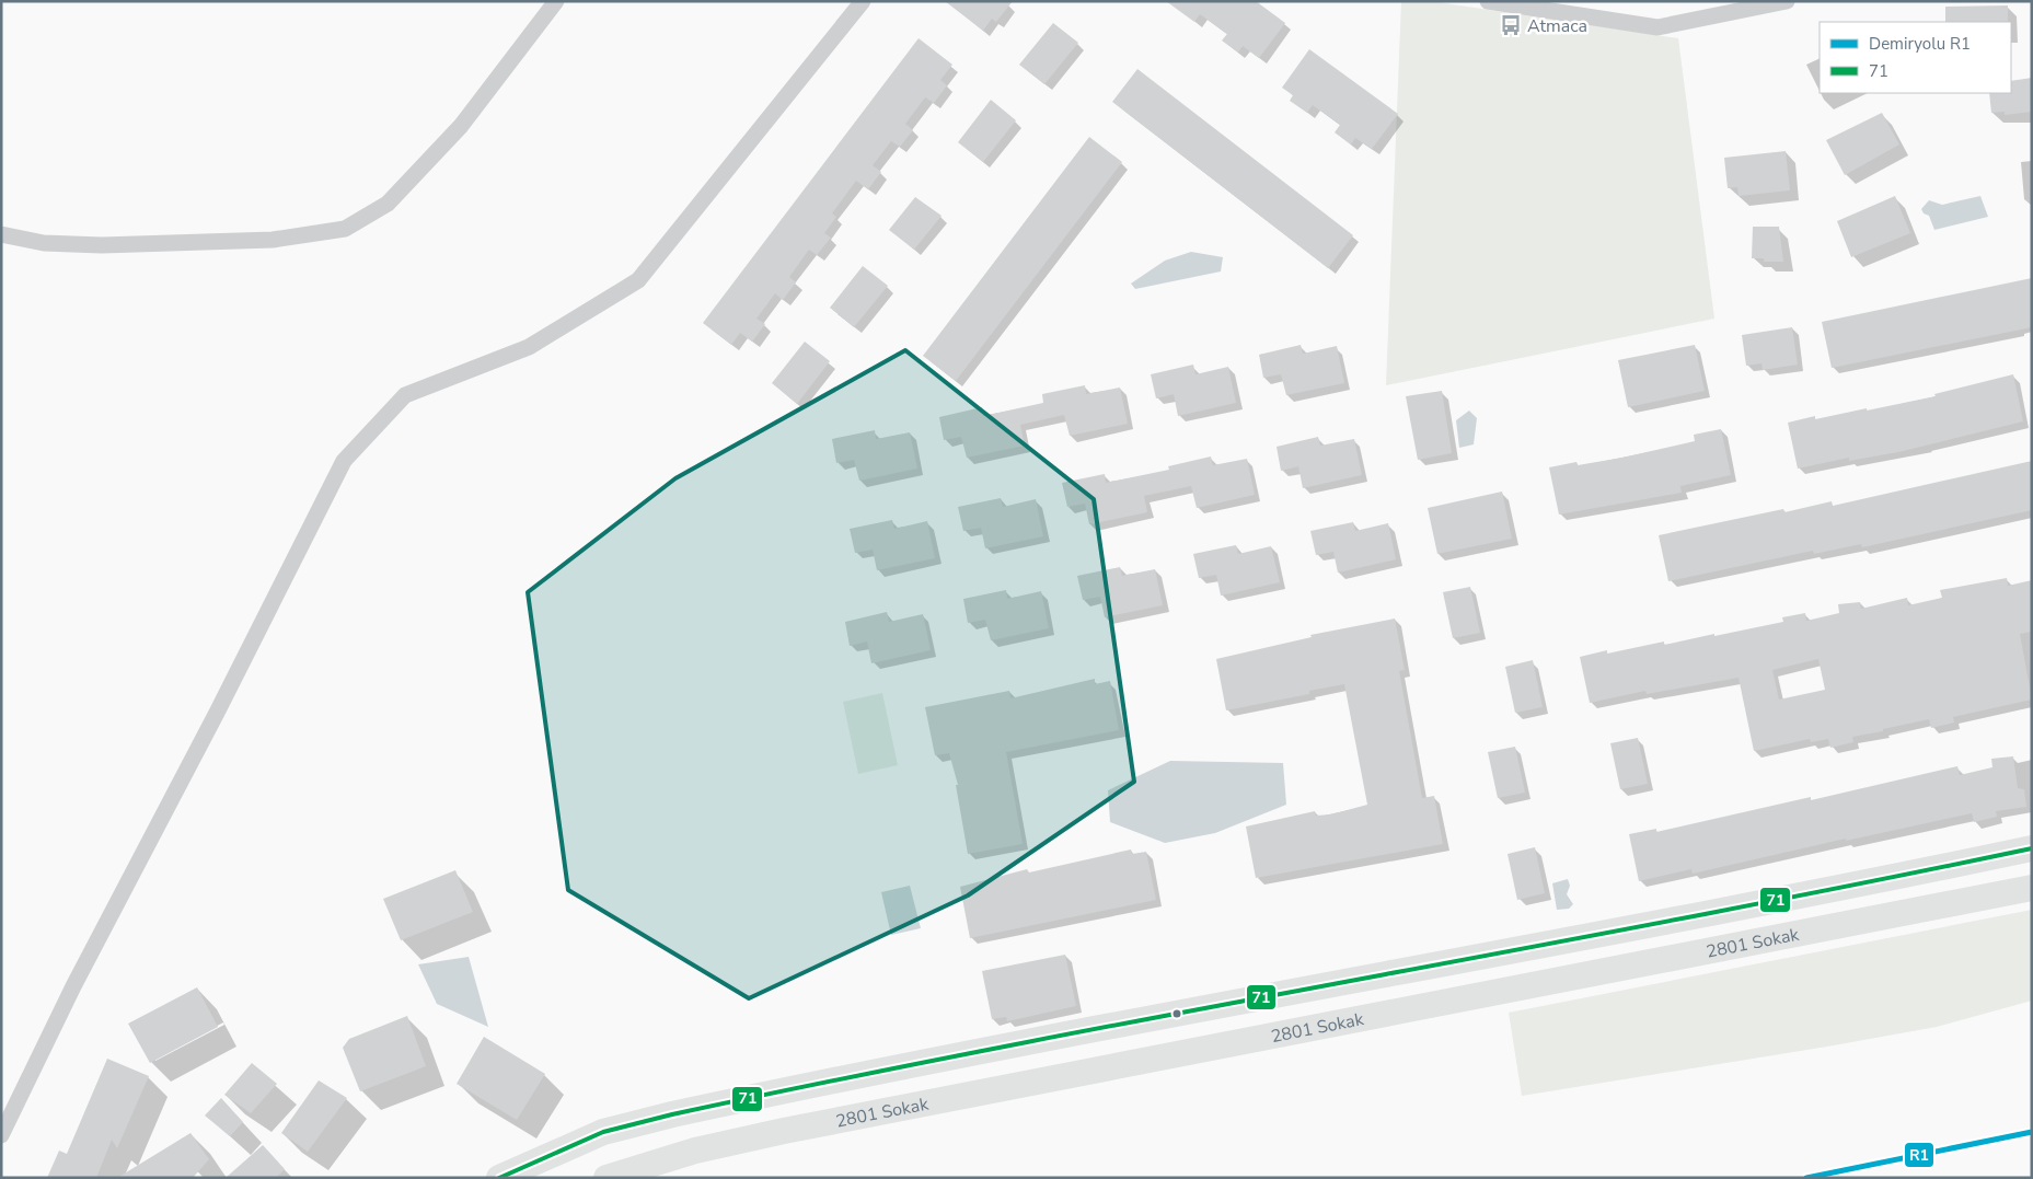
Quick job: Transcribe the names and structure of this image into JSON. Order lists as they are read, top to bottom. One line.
{"streets":{"main road":["2801 Sokak"]},"places":{"bus stop":["Atmaca"]},"lines":["transit line 71","rail line R1"],"legend":["Demiryolu R1","71"]}
